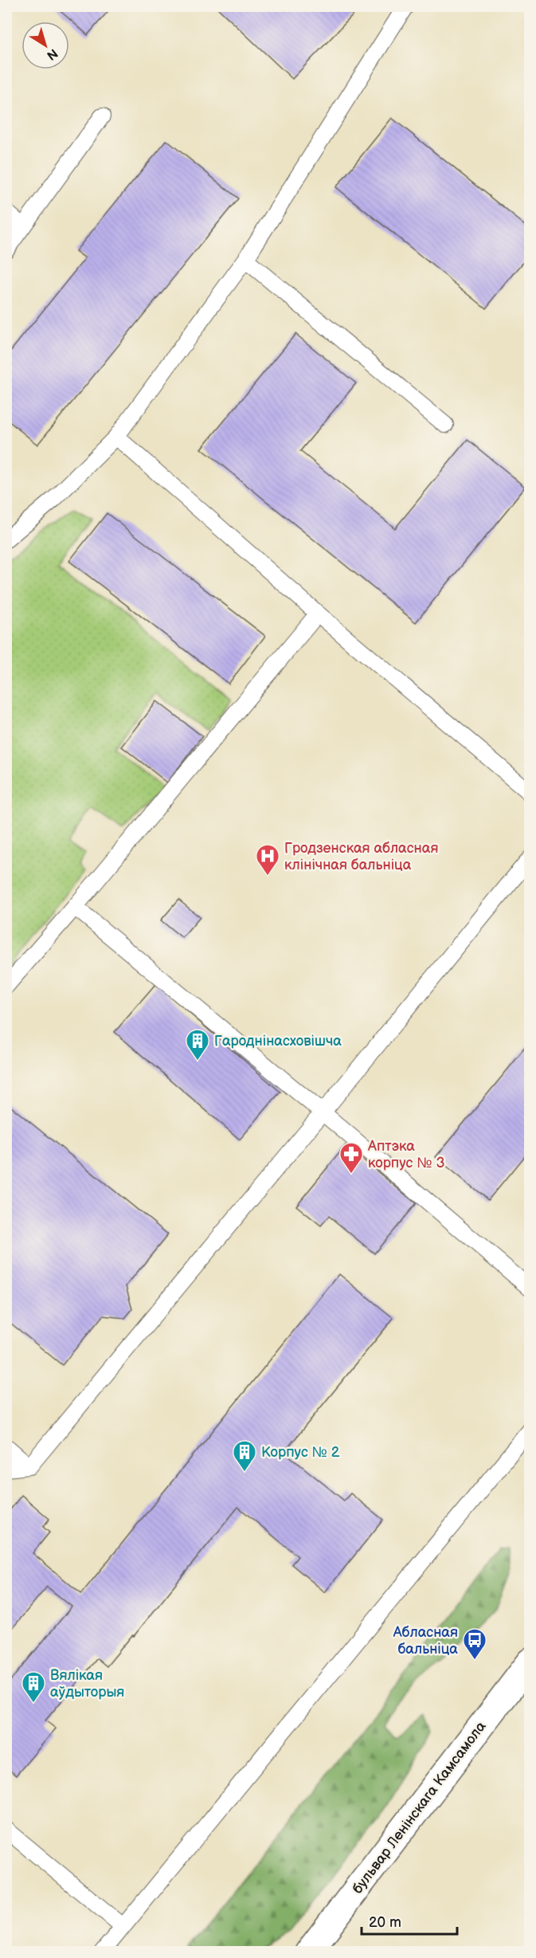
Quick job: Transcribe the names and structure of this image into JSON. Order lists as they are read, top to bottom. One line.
{"streets":{"street":["бульвар Ленінскага Камсамола"]},"places":{"hospital":["Гродзенская абласная клінічная бальніца"],"building":["Гароднінасховішча","Корпус № 2","Вялікая аўдыторыя"],"pharmacy":["Аптэка корпус № 3"],"bus stop":["Абласная бальніца"]},"scale_bar":"20 m","north":"bottom right"}
